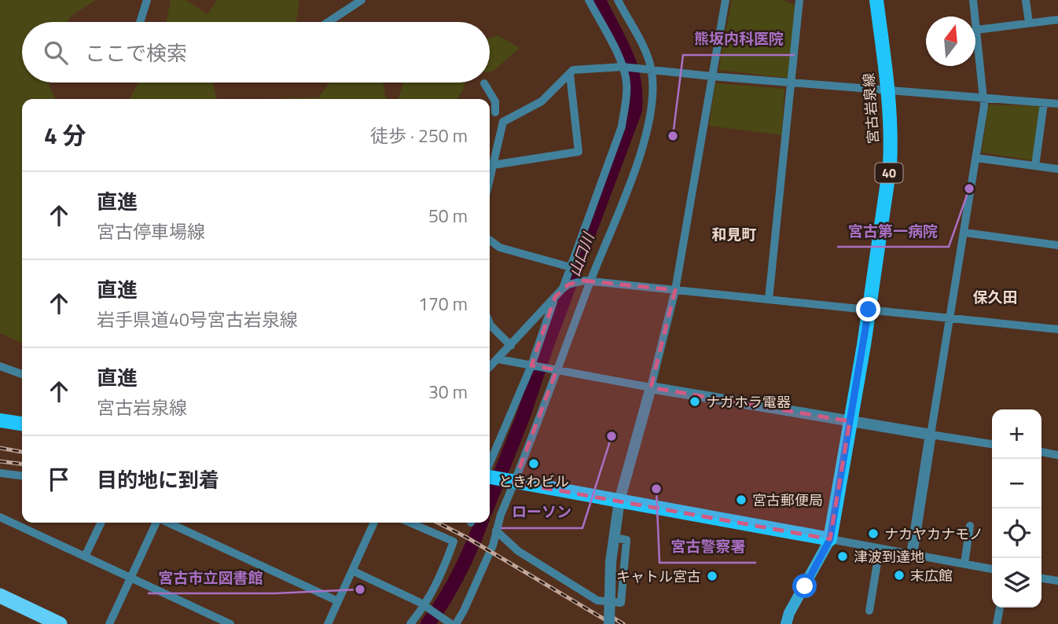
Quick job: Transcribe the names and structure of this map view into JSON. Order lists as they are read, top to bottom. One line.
{"streets":{"main road":["宮古岩泉線","40"]},"crossings":[["宮古岩泉線","40"]],"districts":["和見町","保久田"],"water":["山口川"],"places":["熊坂内科医院","宮古第一病院","ナガホラ電器","ローソン","ときわビル","宮古警察署","宮古郵便局","ナカヤカナモノ","津波到達地","末広館","キャトル宮古","宮古市立図書館"],"north":"top","page":{"search":"ここで検索","heading":["4 分","徒歩 · 250 m"],"list":[["直進","宮古停車場線","50 m"],["直進","岩手県道40号宮古岩泉線","170 m"],["直進","宮古岩泉線","30 m"],"目的地に到着"],"map_buttons":["+","−"]}}
